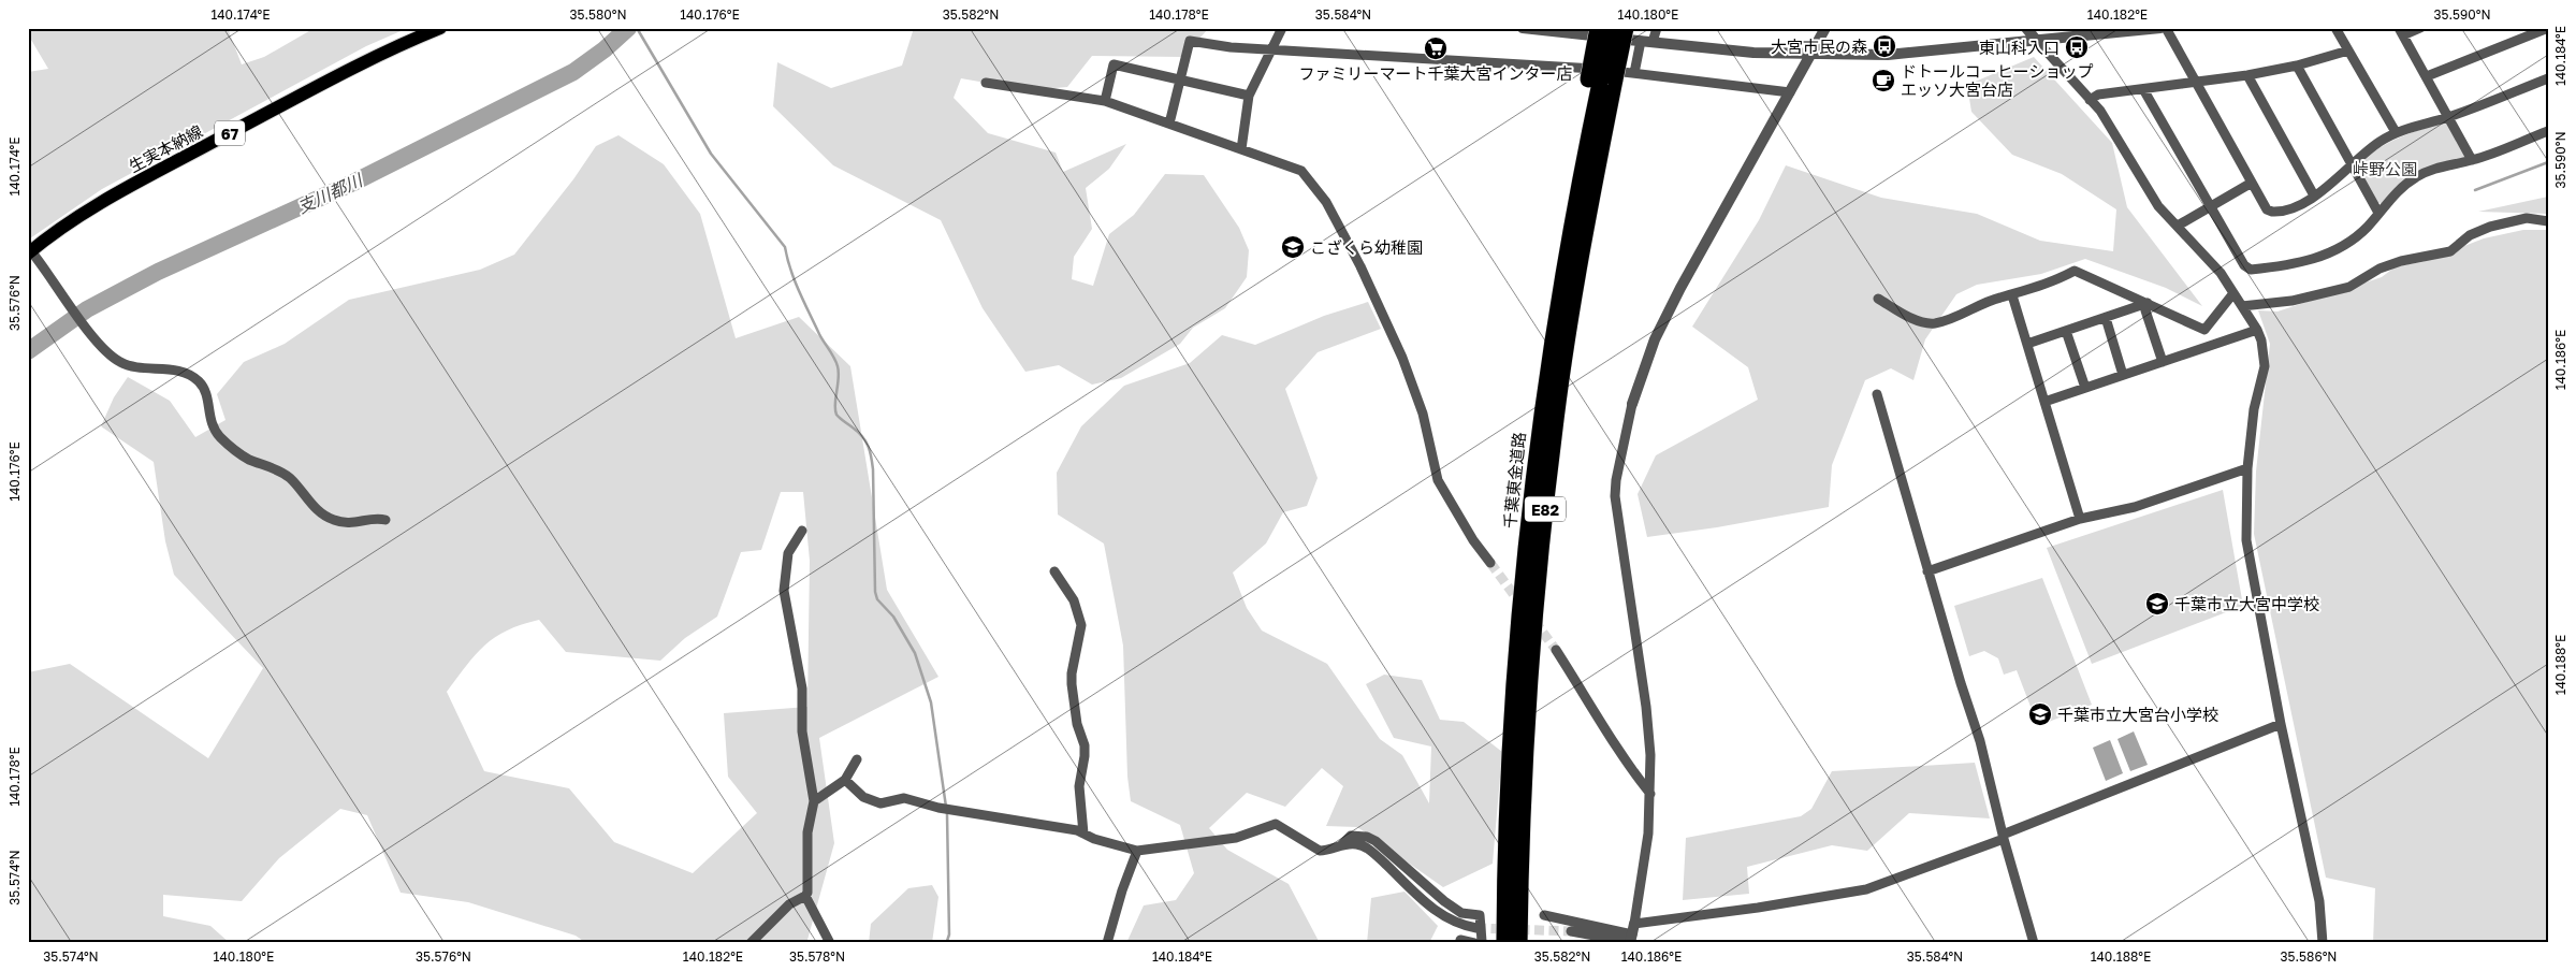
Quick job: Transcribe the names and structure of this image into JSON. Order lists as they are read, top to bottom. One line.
{"streets":{"highway":["千葉東金道路","E82"],"main road":["67","生実本納線"]},"crossings":[["千葉東金道路","E82"]],"water":["支川都川"],"parks":["峠野公園"],"places":{"bus stop":["大宮市民の森","東山科入口"],"supermarket":["ファミリーマート千葉大宮インター店"],"cafe":["ドトールコーヒーショップ エッソ大宮台店"],"school or university":["こざくら幼稚園","千葉市立大宮中学校","千葉市立大宮台小学校"]},"coordinates":["140.174°E","35.580°N","140.176°E","35.582°N","140.178°E","35.584°N","140.180°E","140.182°E","35.590°N","140.184°E","35.576°N","140.186°E","140.188°E","35.574°N","35.578°N","35.586°N"]}
